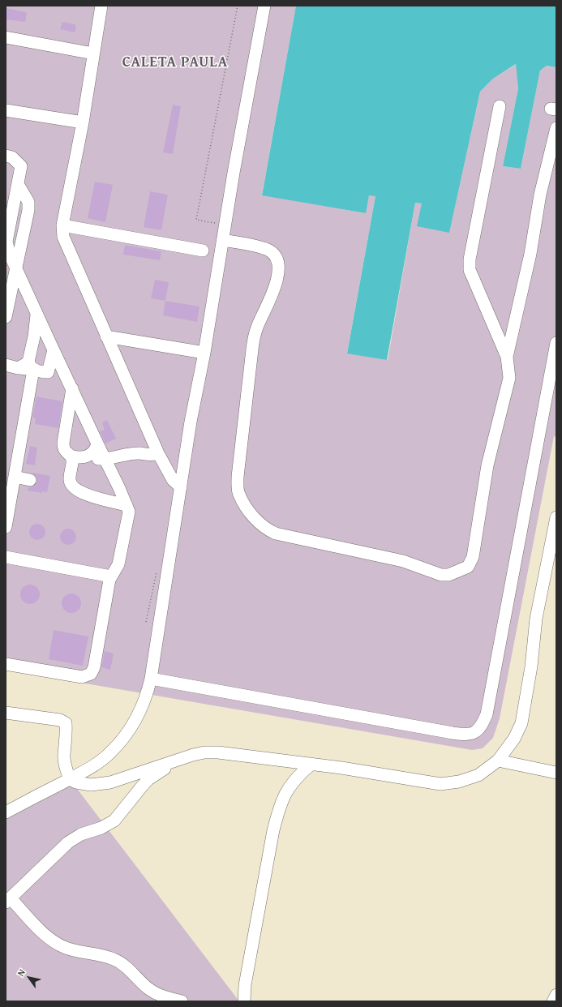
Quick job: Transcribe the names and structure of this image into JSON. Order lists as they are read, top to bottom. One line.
{"districts":["CALETA PAULA"],"north":"top left"}
